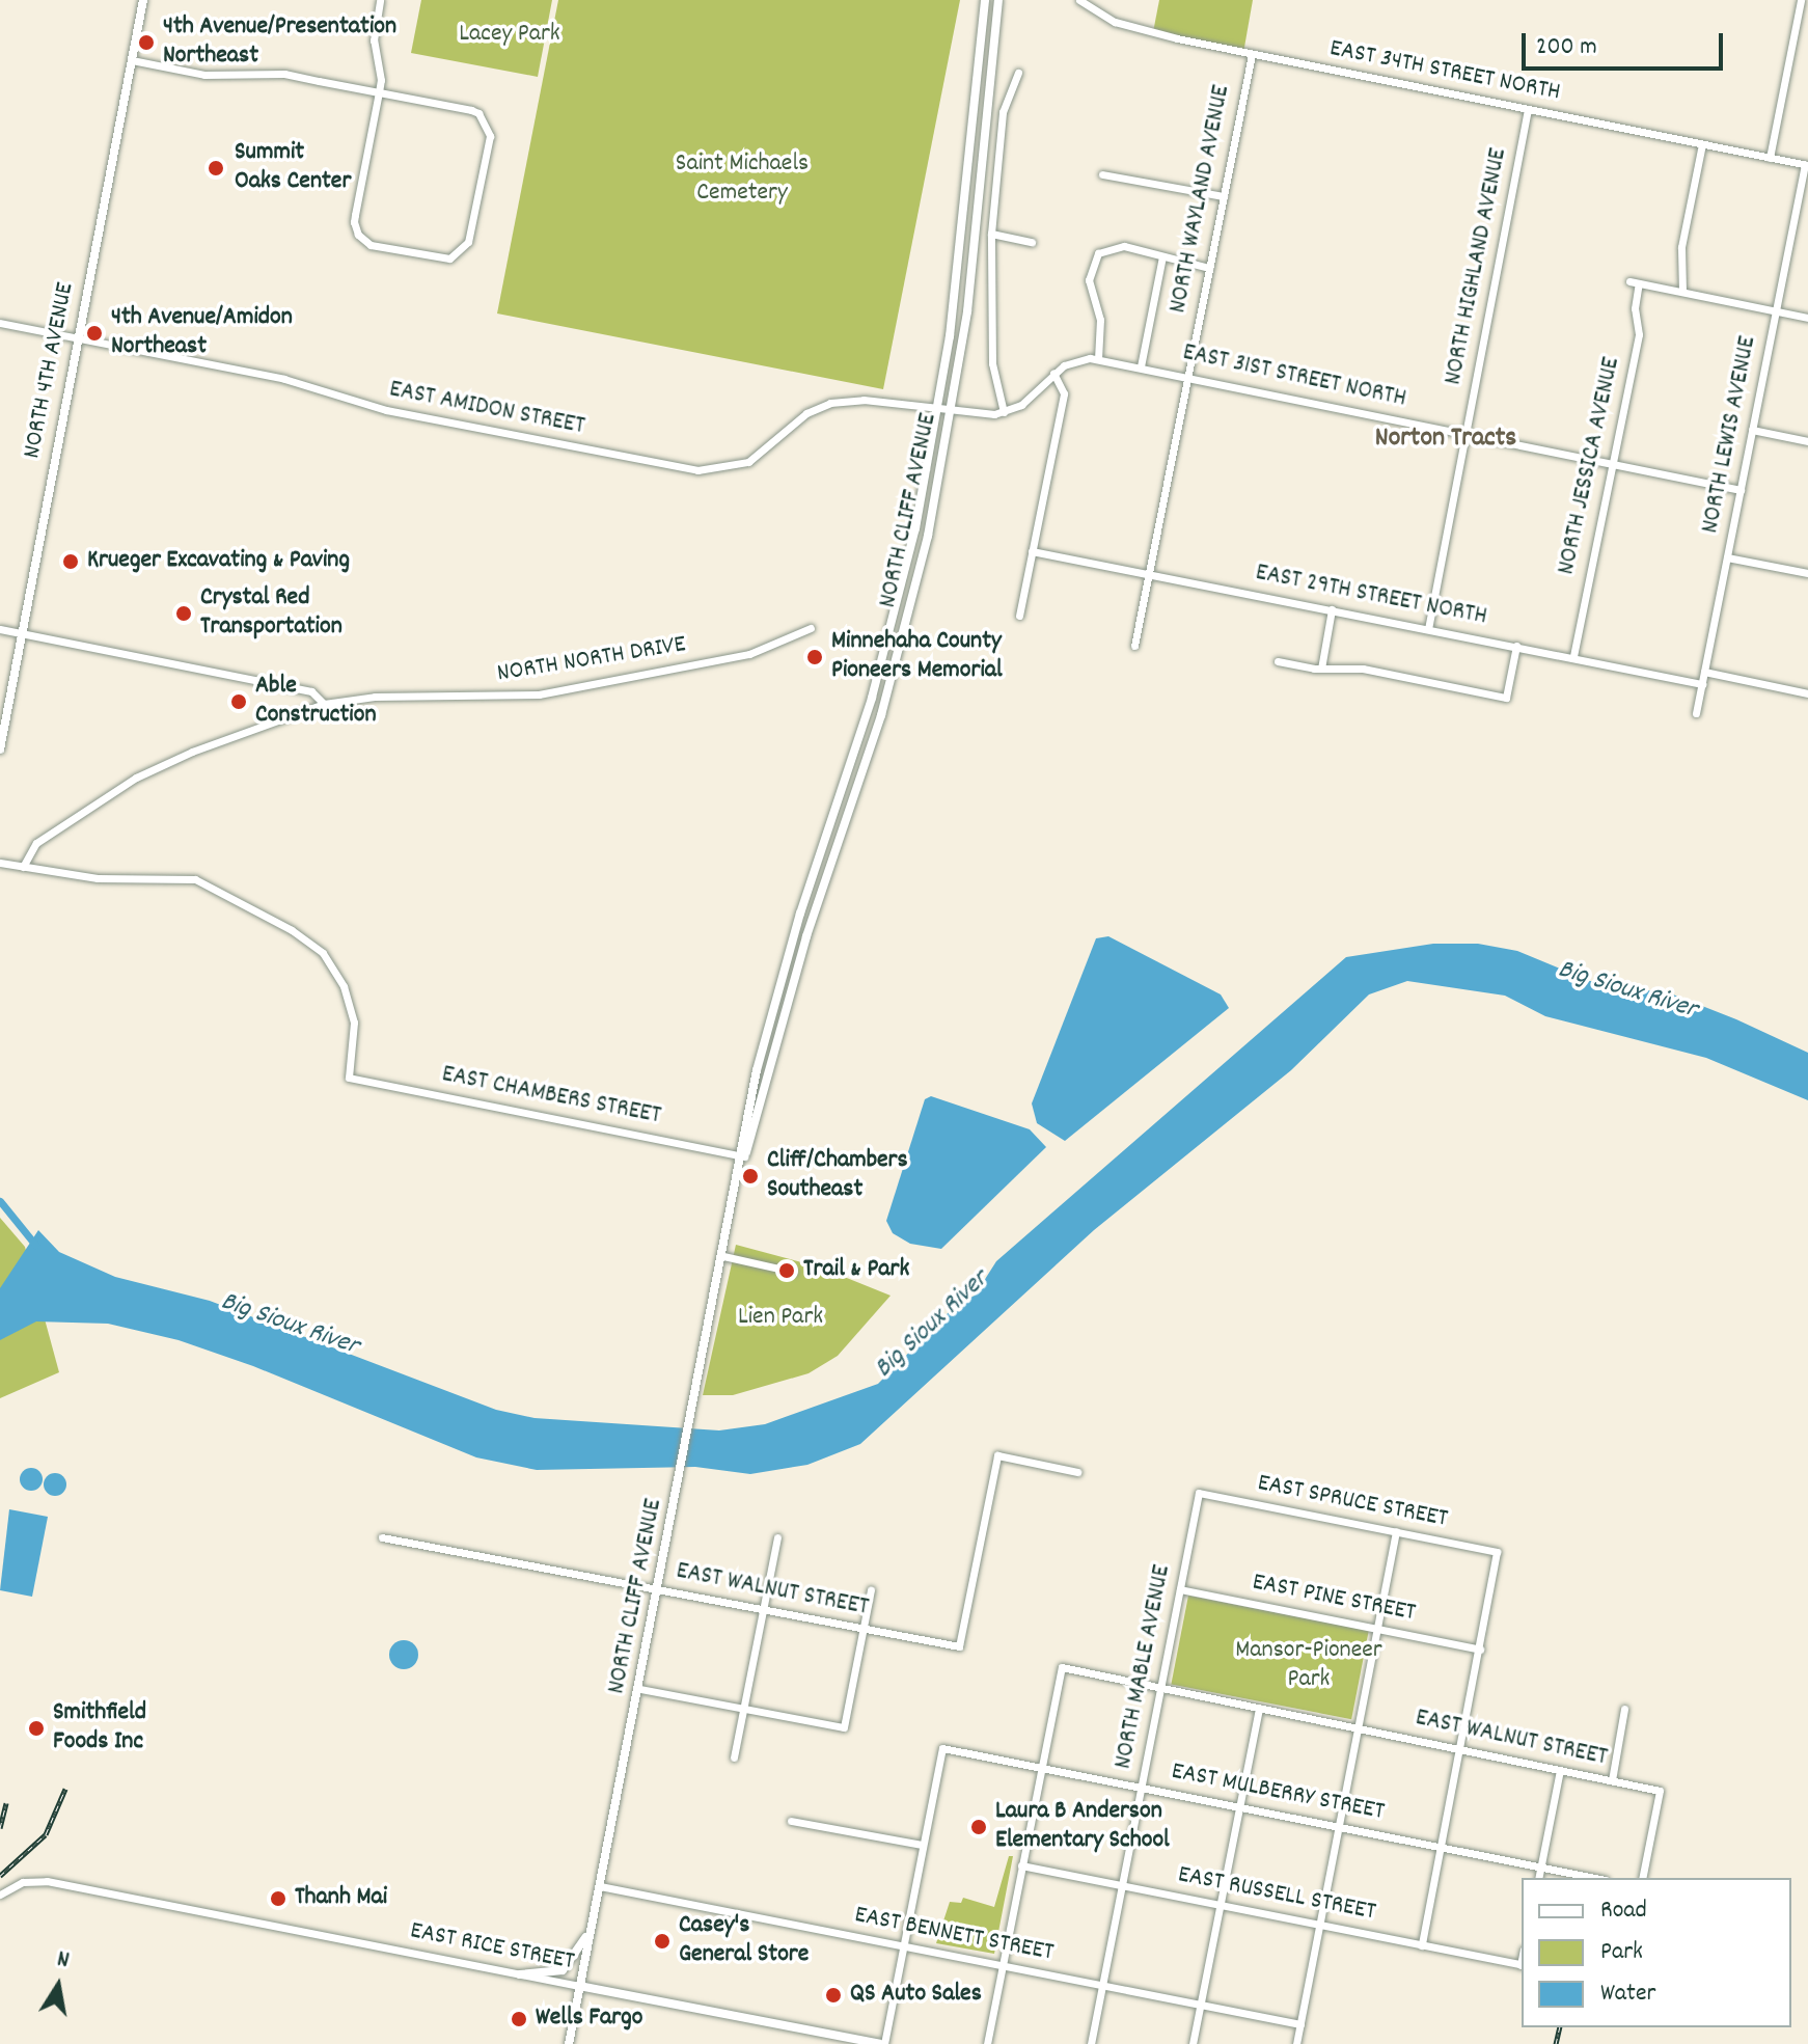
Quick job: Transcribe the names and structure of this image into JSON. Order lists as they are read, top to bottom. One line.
{"streets":{"main road":["NORTH 4TH AVENUE","NORTH CLIFF AVENUE","EAST RICE STREET"],"street":["EAST 34TH STREET NORTH","NORTH WAYLAND AVENUE","NORTH HIGHLAND AVENUE","EAST 31ST STREET NORTH","EAST AMIDON STREET","NORTH LEWIS AVENUE","NORTH JESSICA AVENUE","EAST 29TH STREET NORTH","NORTH NORTH DRIVE","EAST CHAMBERS STREET","EAST SPRUCE STREET","EAST WALNUT STREET","EAST PINE STREET","NORTH MABLE AVENUE","EAST MULBERRY STREET","EAST RUSSELL STREET","EAST BENNETT STREET"]},"crossings":[["EAST 34TH STREET NORTH","NORTH WAYLAND AVENUE"],["EAST 34TH STREET NORTH","NORTH HIGHLAND AVENUE"],["EAST 34TH STREET NORTH","NORTH LEWIS AVENUE"],["NORTH WAYLAND AVENUE","EAST 31ST STREET NORTH"],["NORTH WAYLAND AVENUE","EAST 29TH STREET NORTH"],["NORTH HIGHLAND AVENUE","EAST 31ST STREET NORTH"],["NORTH HIGHLAND AVENUE","EAST 29TH STREET NORTH"],["NORTH 4TH AVENUE","EAST AMIDON STREET"],["EAST 31ST STREET NORTH","NORTH LEWIS AVENUE"],["EAST 31ST STREET NORTH","NORTH JESSICA AVENUE"],["EAST AMIDON STREET","NORTH CLIFF AVENUE"],["NORTH LEWIS AVENUE","EAST 29TH STREET NORTH"],["NORTH JESSICA AVENUE","EAST 29TH STREET NORTH"],["NORTH CLIFF AVENUE","EAST CHAMBERS STREET"],["NORTH CLIFF AVENUE","EAST WALNUT STREET"],["NORTH CLIFF AVENUE","EAST BENNETT STREET"],["NORTH CLIFF AVENUE","EAST RICE STREET"],["NORTH NORTH DRIVE","EAST CHAMBERS STREET"],["EAST SPRUCE STREET","EAST PINE STREET"],["EAST SPRUCE STREET","NORTH MABLE AVENUE"],["EAST WALNUT STREET","NORTH MABLE AVENUE"],["EAST WALNUT STREET","EAST MULBERRY STREET"],["EAST PINE STREET","NORTH MABLE AVENUE"],["NORTH MABLE AVENUE","EAST MULBERRY STREET"],["NORTH MABLE AVENUE","EAST RUSSELL STREET"],["NORTH MABLE AVENUE","EAST BENNETT STREET"]],"districts":["Norton Tracts"],"water":["Big Sioux River"],"parks":["Lacey Park","Saint Michaels Cemetery","Lien Park","Mansor-Pioneer Park"],"places":["4th Avenue/Presentation Northeast","Summit Oaks Center","4th Avenue/Amidon Northeast","Krueger Excavating & Paving","Crystal Red Transportation","Minnehaha County Pioneers Memorial","Able Construction","Cliff/Chambers Southeast","Trail & Park","Smithfield Foods Inc","Laura B Anderson Elementary School","Thanh Mai","Casey's General Store","QS Auto Sales","Wells Fargo"],"legend":["Road","Park","Water"],"scale_bar":"200 m","north":"top"}
